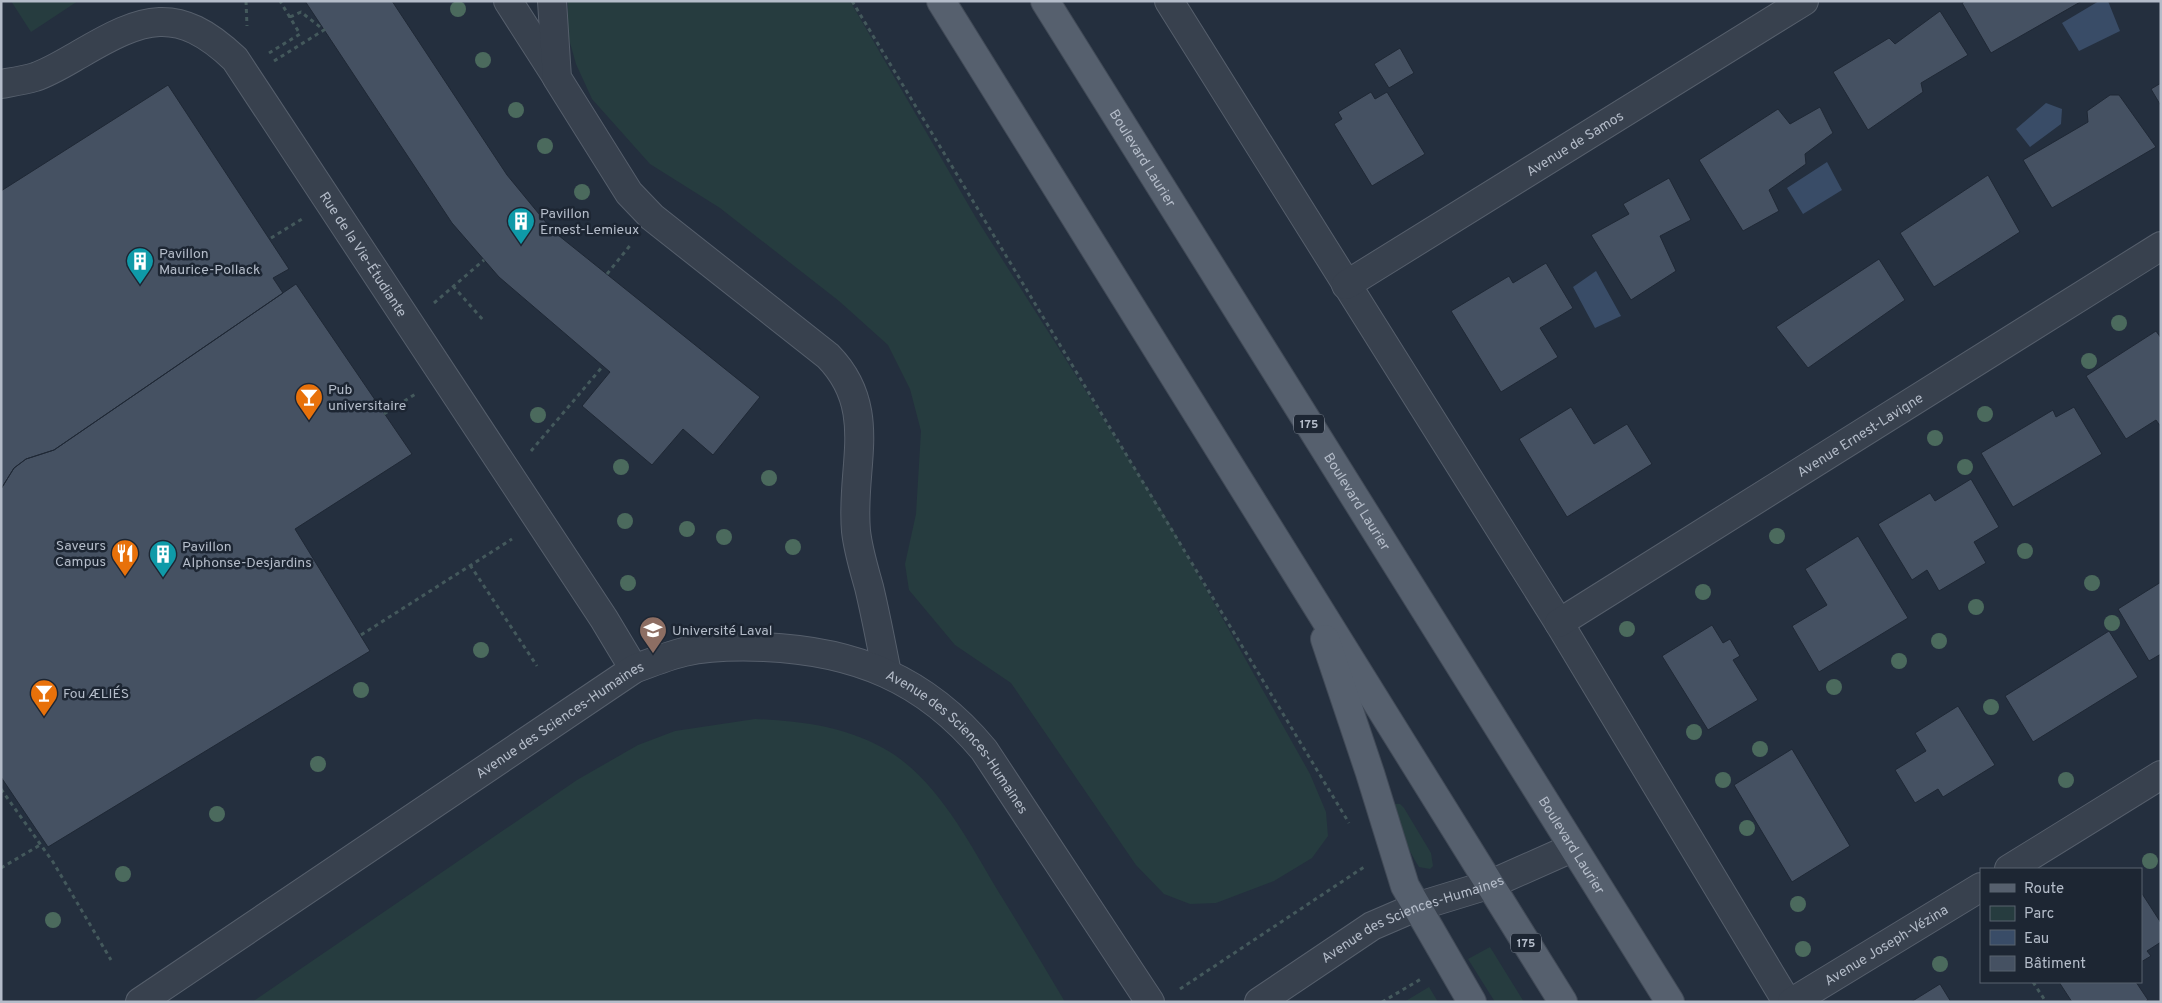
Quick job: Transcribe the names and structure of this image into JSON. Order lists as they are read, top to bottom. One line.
{"streets":{"main road":["Boulevard Laurier","175"],"street":["Avenue de Samos","Rue de la Vie-Étudiante","Avenue Ernest-Lavigne","Avenue des Sciences-Humaines","Avenue Joseph-Vézina"]},"crossings":[["Boulevard Laurier","Avenue des Sciences-Humaines"],["Rue de la Vie-Étudiante","Avenue des Sciences-Humaines"],["175","Avenue des Sciences-Humaines"]],"places":{"building":["Pavillon Ernest-Lemieux","Pavillon Maurice-Pollack","Pavillon Alphonse-Desjardins"],"bar":["Pub universitaire","Fou ÆLIÉS"],"restaurant":["Saveurs Campus"],"school or university":["Université Laval"]},"legend":["Route","Parc","Eau","Bâtiment"]}
